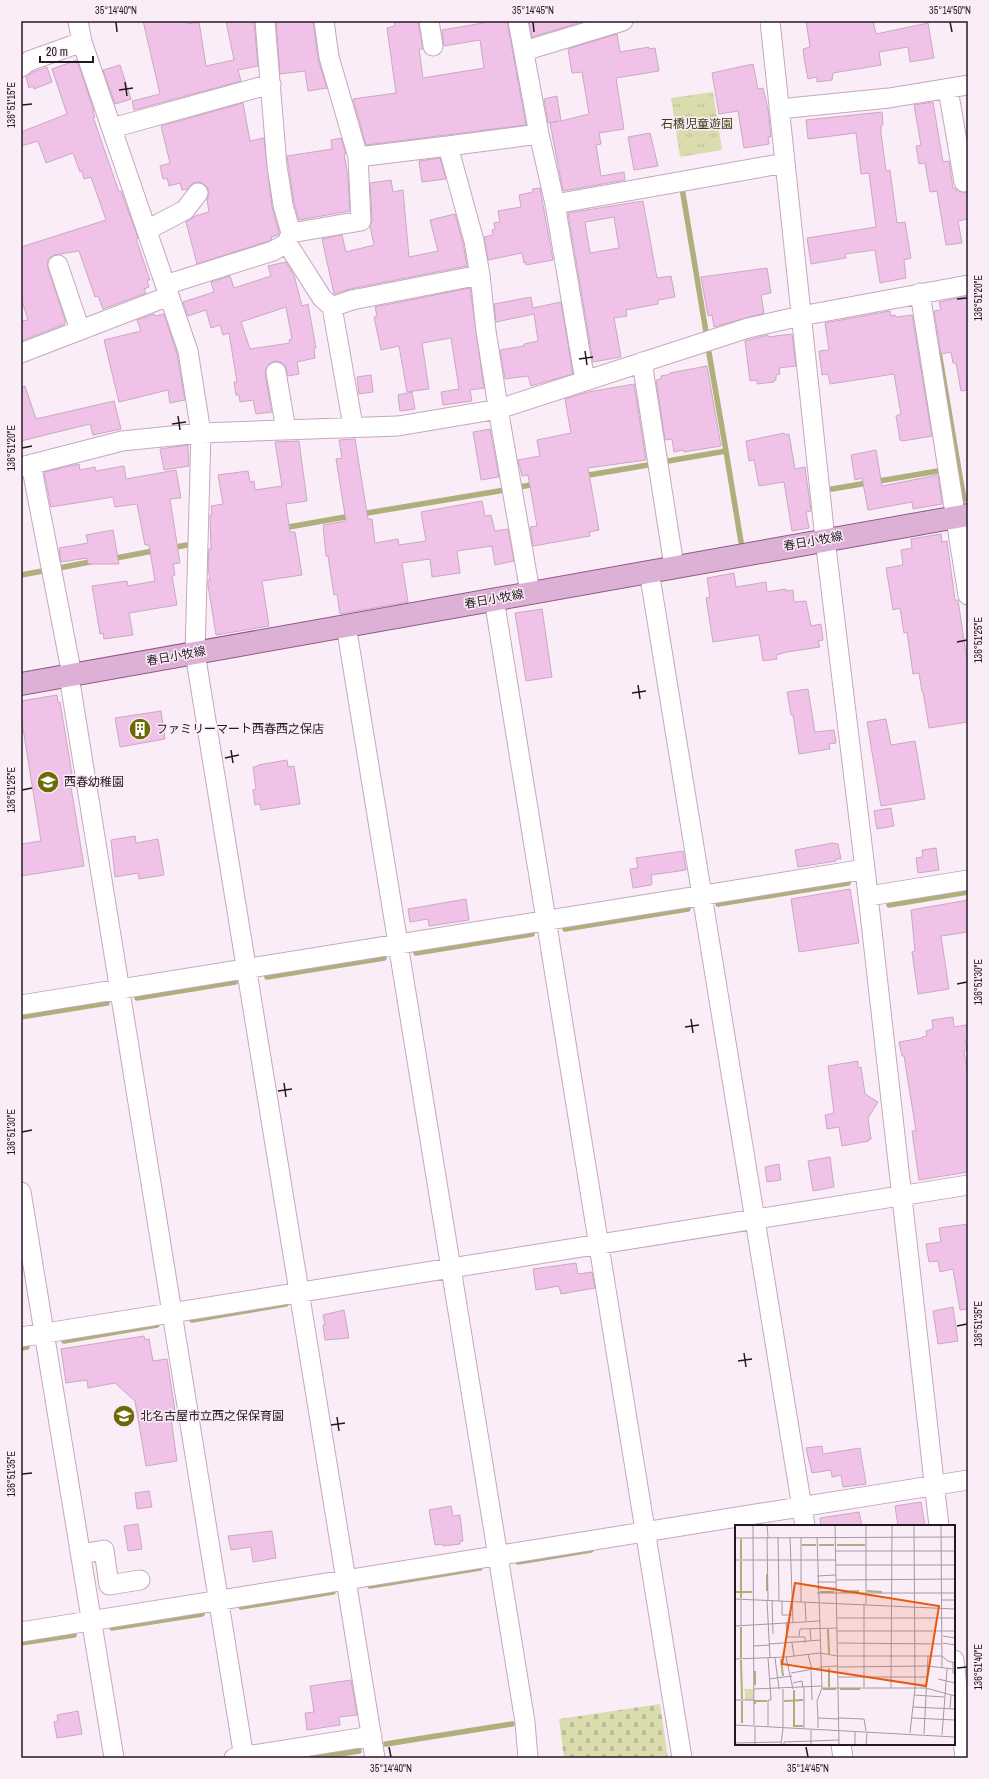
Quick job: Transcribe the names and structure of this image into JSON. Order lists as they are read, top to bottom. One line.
{"streets":{"main road":["春日小牧線"]},"parks":["石橋児童遊園"],"places":{"building":["ファミリーマート西春西之保店"],"school or university":["西春幼稚園","北名古屋市立西之保保育園"]},"scale_bar":"20 m","coordinates":["35°14'40\"N","35°14'45\"N","35°14'50\"N","136°51'15\"E","136°51'20\"E","136°51'25\"E","136°51'30\"E","136°51'35\"E","136°51'40\"E"]}
